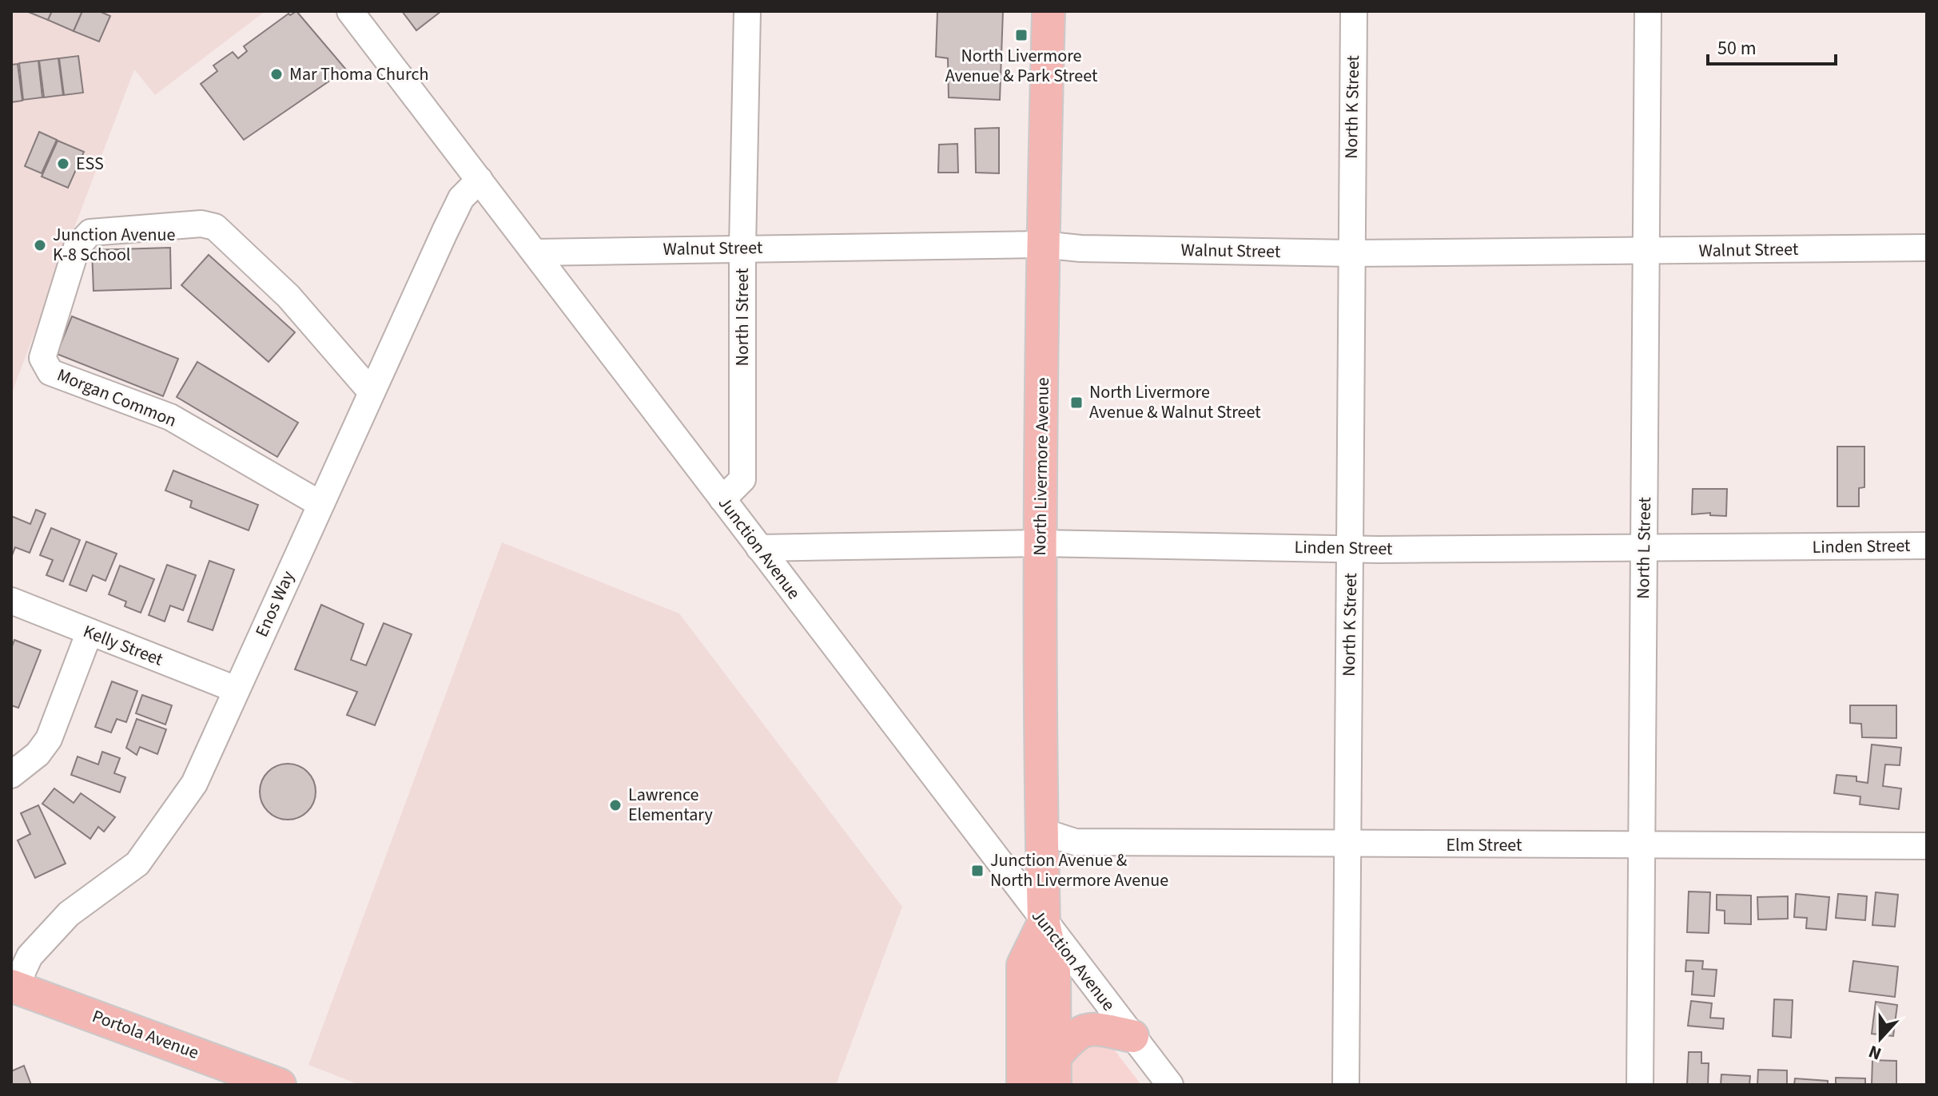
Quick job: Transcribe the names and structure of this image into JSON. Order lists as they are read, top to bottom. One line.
{"streets":{"main road":["North Livermore Avenue","Portola Avenue"],"street":["North K Street","Walnut Street","North I Street","Morgan Common","Linden Street","Junction Avenue","North L Street","Enos Way","Kelly Street","Elm Street"]},"crossings":[["North K Street","Walnut Street"],["North K Street","Linden Street"],["North K Street","Elm Street"],["Walnut Street","North I Street"],["Walnut Street","North Livermore Avenue"],["Walnut Street","Junction Avenue"],["Walnut Street","North L Street"],["North I Street","Junction Avenue"],["Morgan Common","Enos Way"],["North Livermore Avenue","Linden Street"],["North Livermore Avenue","Junction Avenue"],["North Livermore Avenue","Elm Street"],["Linden Street","Junction Avenue"],["Linden Street","North L Street"],["Junction Avenue","Enos Way"],["North L Street","Elm Street"],["Enos Way","Kelly Street"],["Enos Way","Portola Avenue"]],"places":{"transit":["North Livermore Avenue & Park Street","North Livermore Avenue & Walnut Street","Junction Avenue & North Livermore Avenue"],"other":["Mar Thoma Church","ESS","Junction Avenue K-8 School","Lawrence Elementary"]},"scale_bar":"50 m","north":"bottom"}
